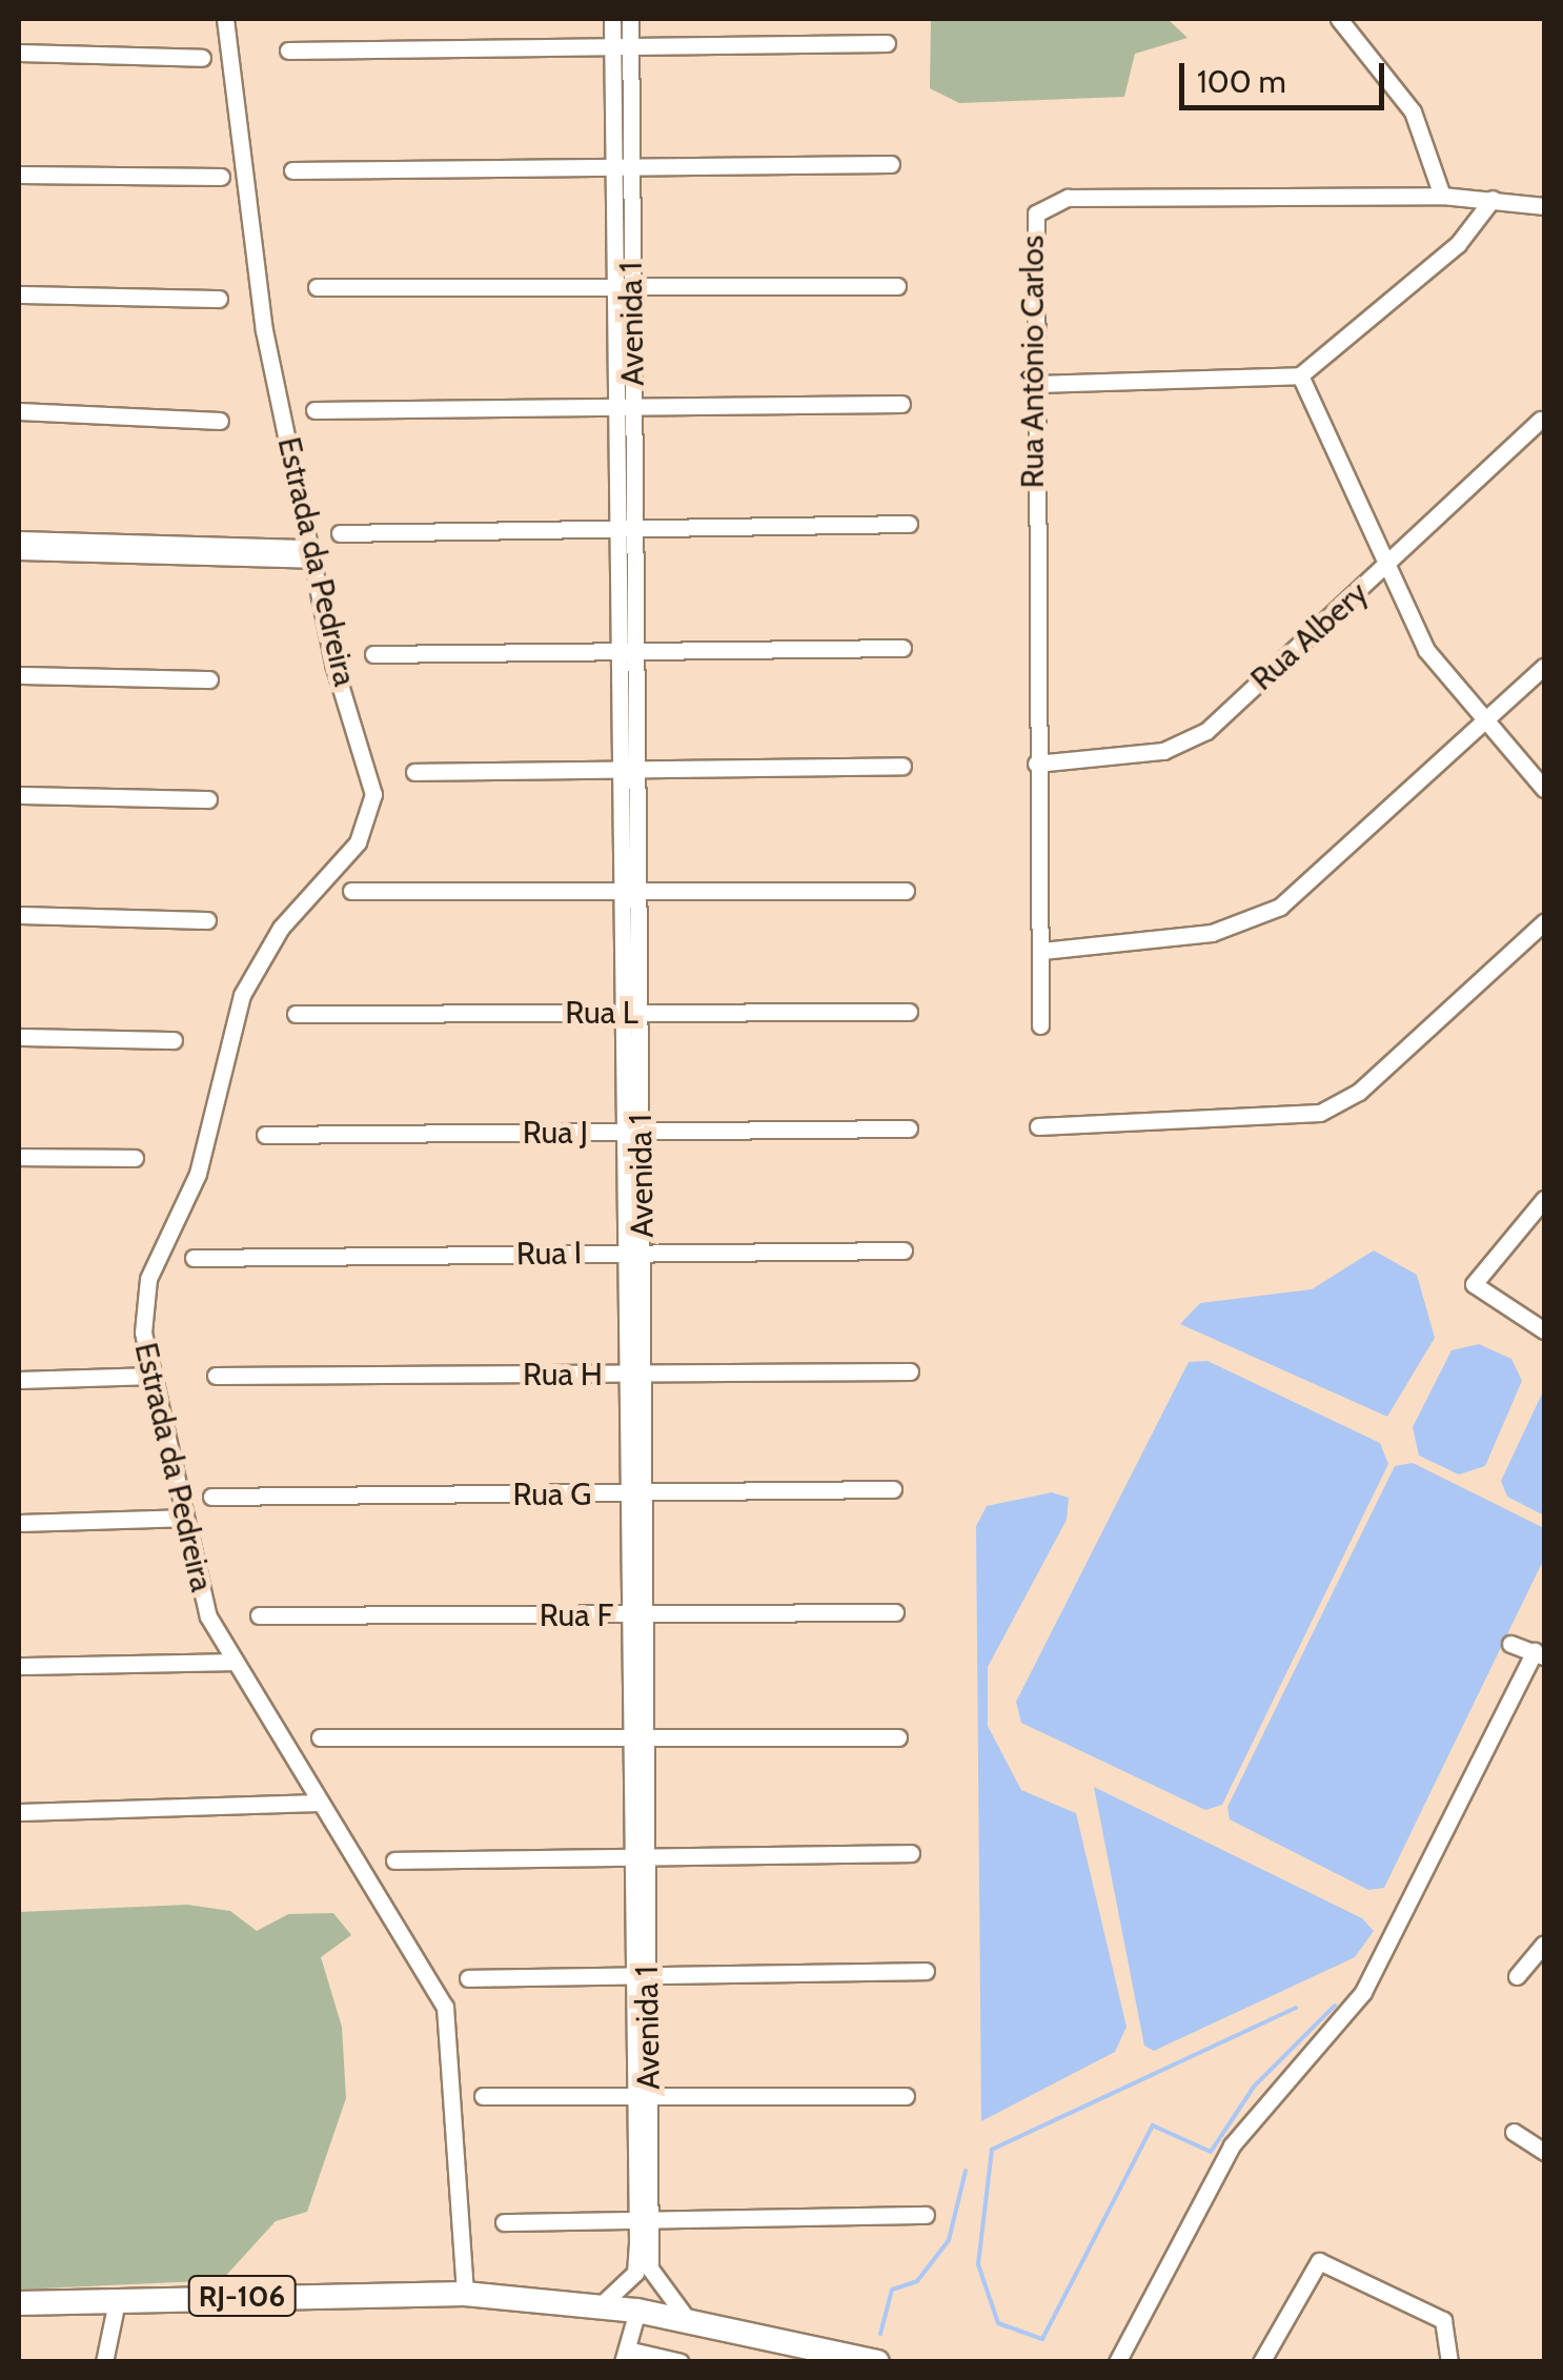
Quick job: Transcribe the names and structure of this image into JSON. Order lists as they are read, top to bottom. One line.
{"streets":{"highway":["RJ-106"],"street":["Avenida 1","Rua Antônio Carlos","Estrada da Pedreira","Rua Albery","Rua L","Rua J","Rua I","Rua H","Rua G","Rua F"]},"crossings":[["Avenida 1","Rua L"],["Avenida 1","Rua J"],["Avenida 1","Rua I"],["Avenida 1","Rua H"],["Avenida 1","Rua G"],["Avenida 1","Rua F"],["Avenida 1","RJ-106"],["Rua Antônio Carlos","Rua Albery"],["Estrada da Pedreira","RJ-106"]],"scale_bar":"100 m"}
